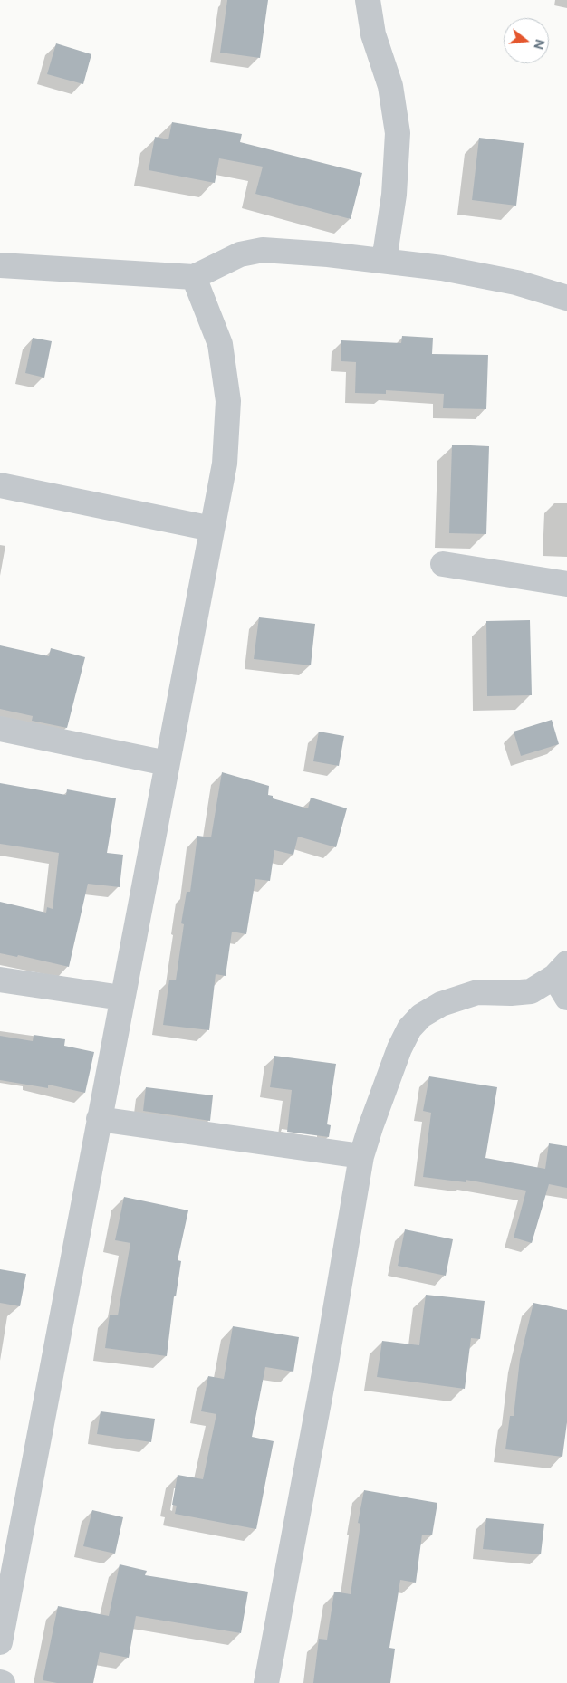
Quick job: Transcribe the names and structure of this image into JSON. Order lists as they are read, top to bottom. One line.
{"north":"right"}
